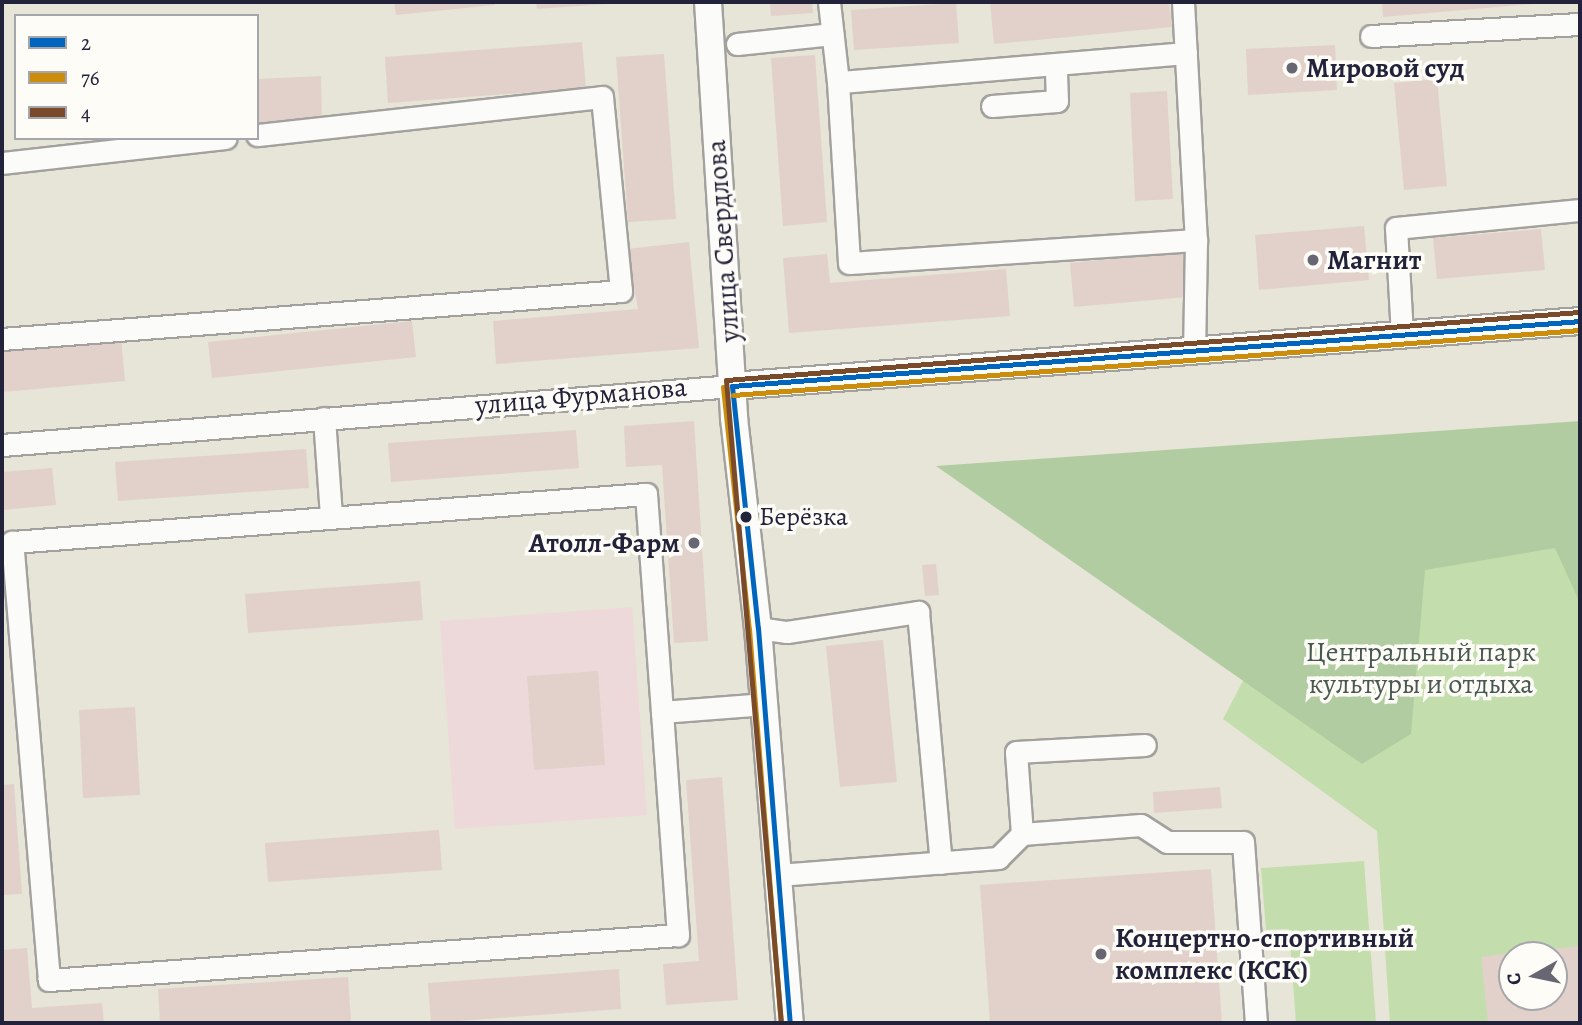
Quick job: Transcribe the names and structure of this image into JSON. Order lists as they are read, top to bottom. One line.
{"streets":{"main road":["улица Свердлова","улица Фурманова"]},"crossings":[["улица Свердлова","улица Фурманова"]],"parks":["Центральный парк культуры и отдыха"],"places":["Мировой суд","Магнит","Берёзка","Атолл-Фарм","Концертно-спортивный комплекс (КСК)"],"lines":["transit line 4","transit line 2","transit line 76"],"legend":["2","76","4"],"north":"left"}
